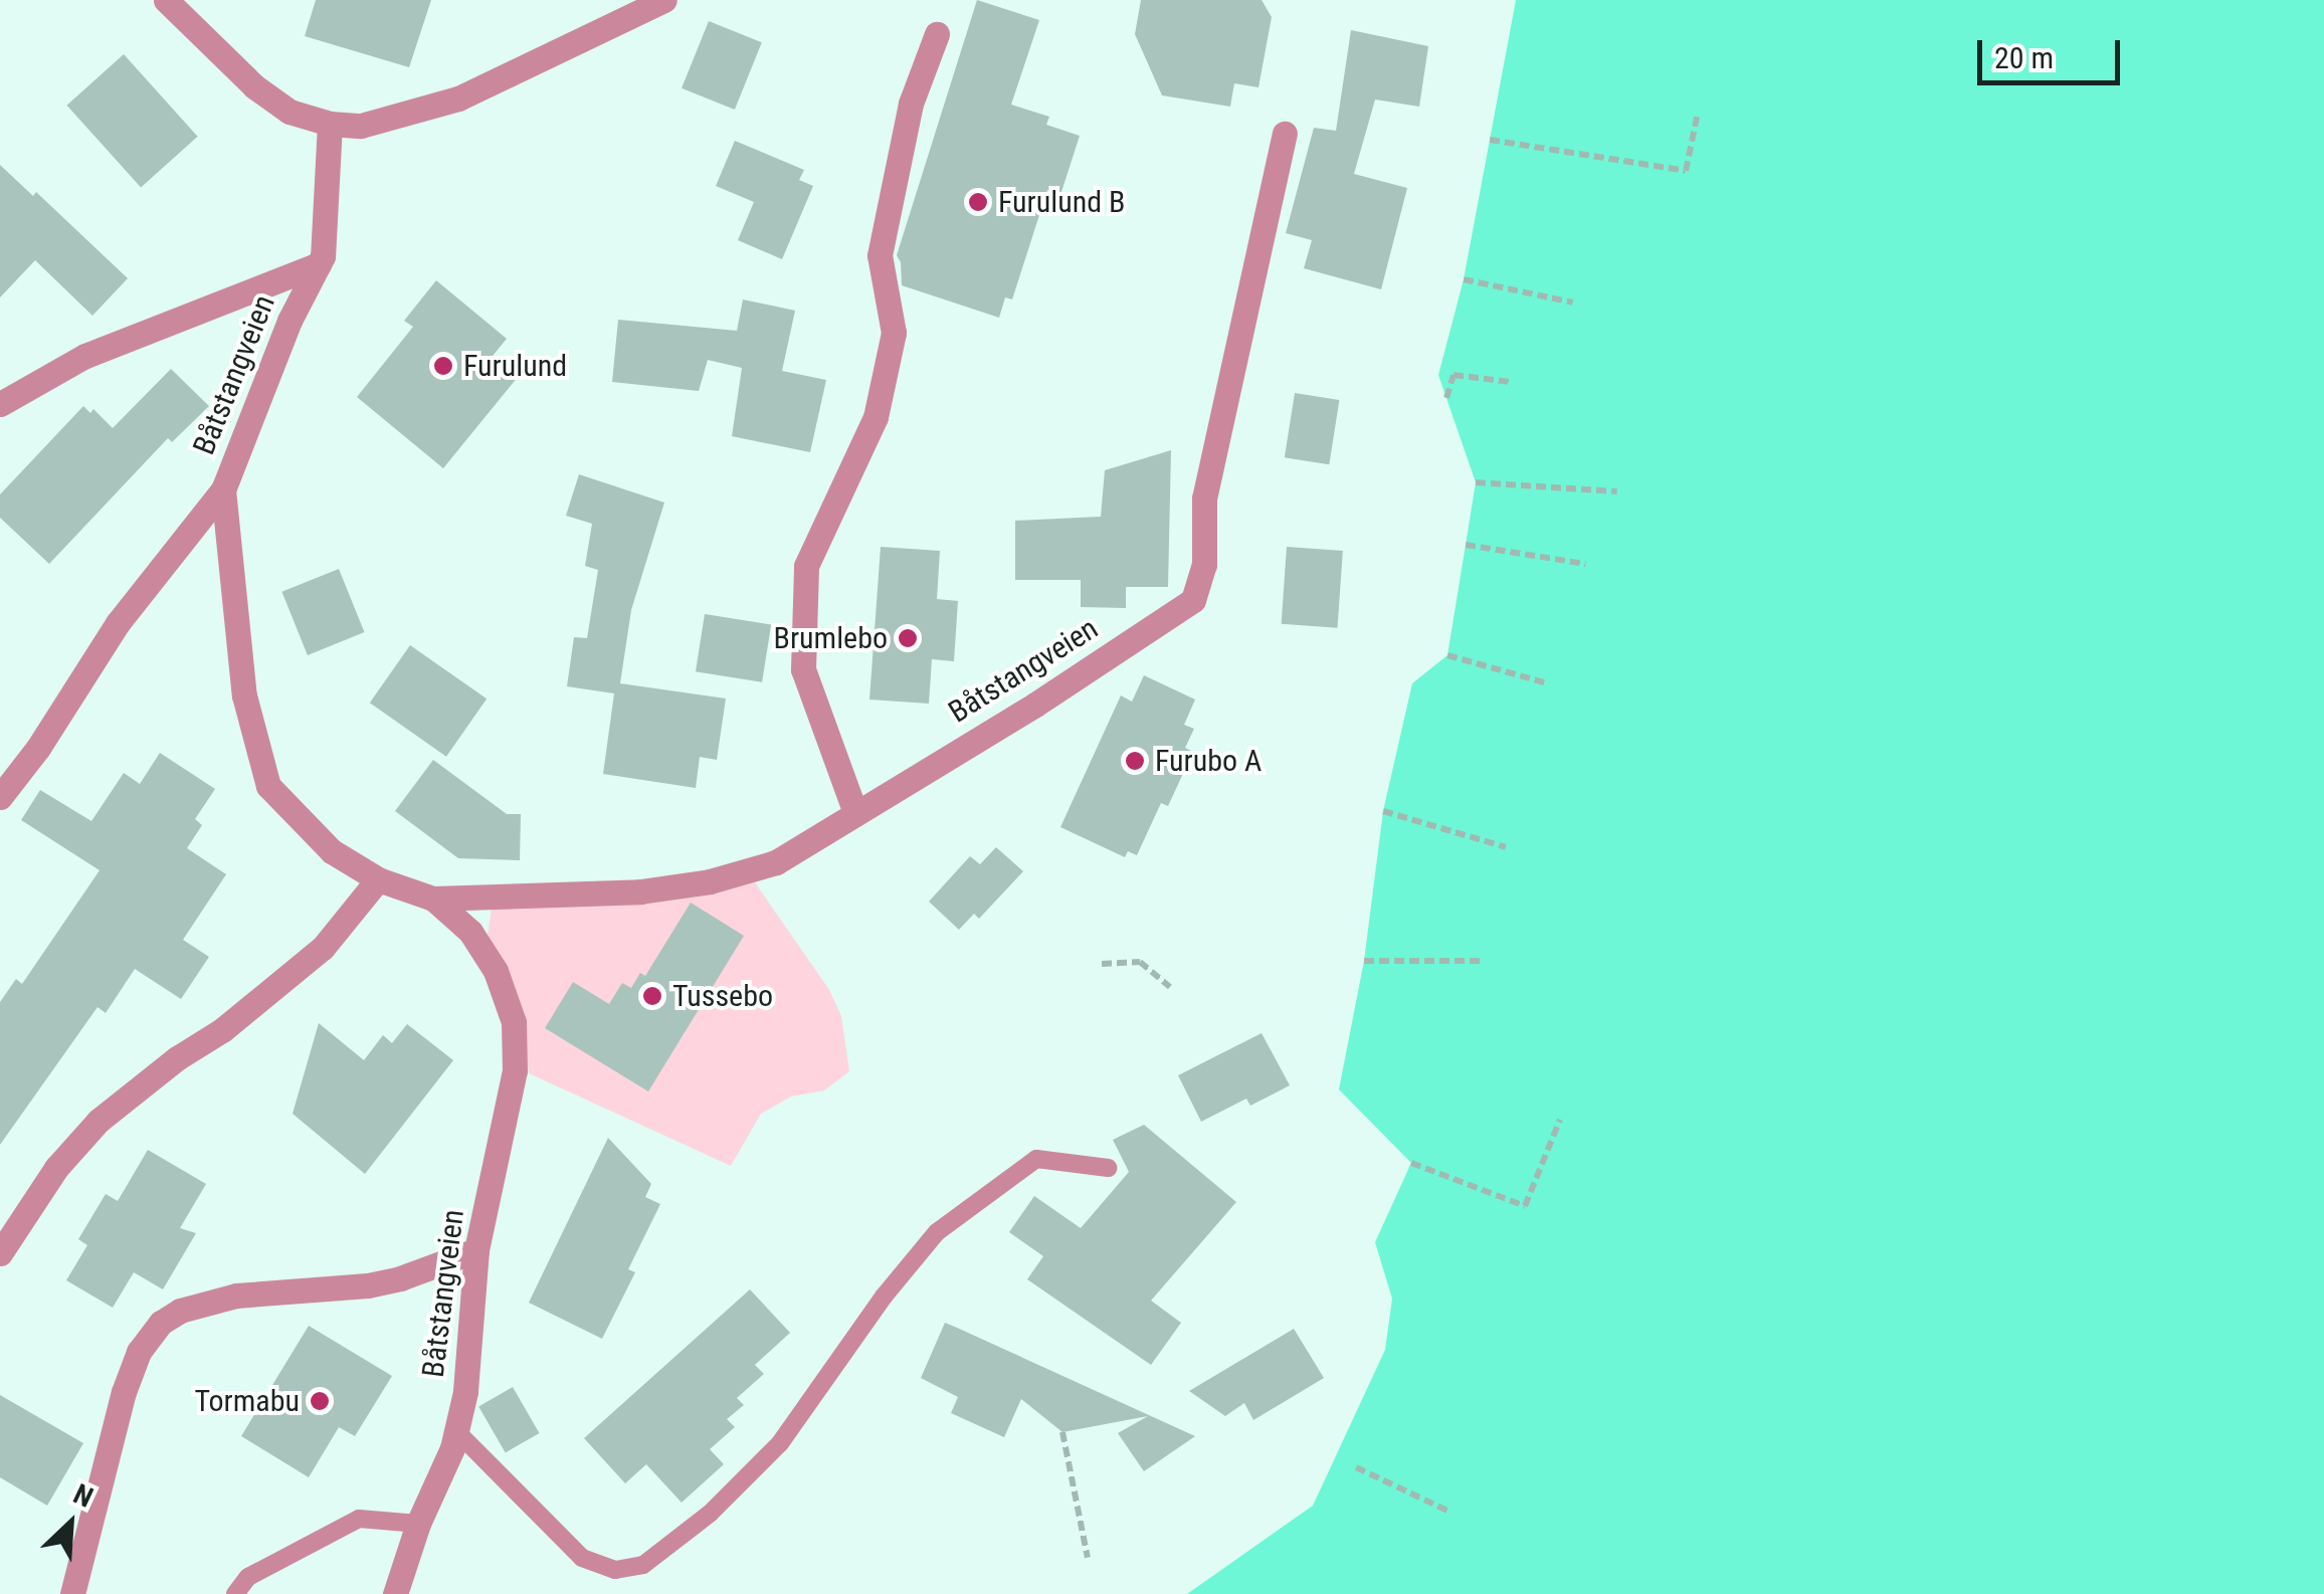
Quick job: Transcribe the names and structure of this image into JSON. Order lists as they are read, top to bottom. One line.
{"streets":{"street":["Båtstangveien"]},"places":["Furulund B","Furulund","Brumlebo","Furubo A","Tussebo","Tormabu"],"scale_bar":"20 m","north":"top right"}
